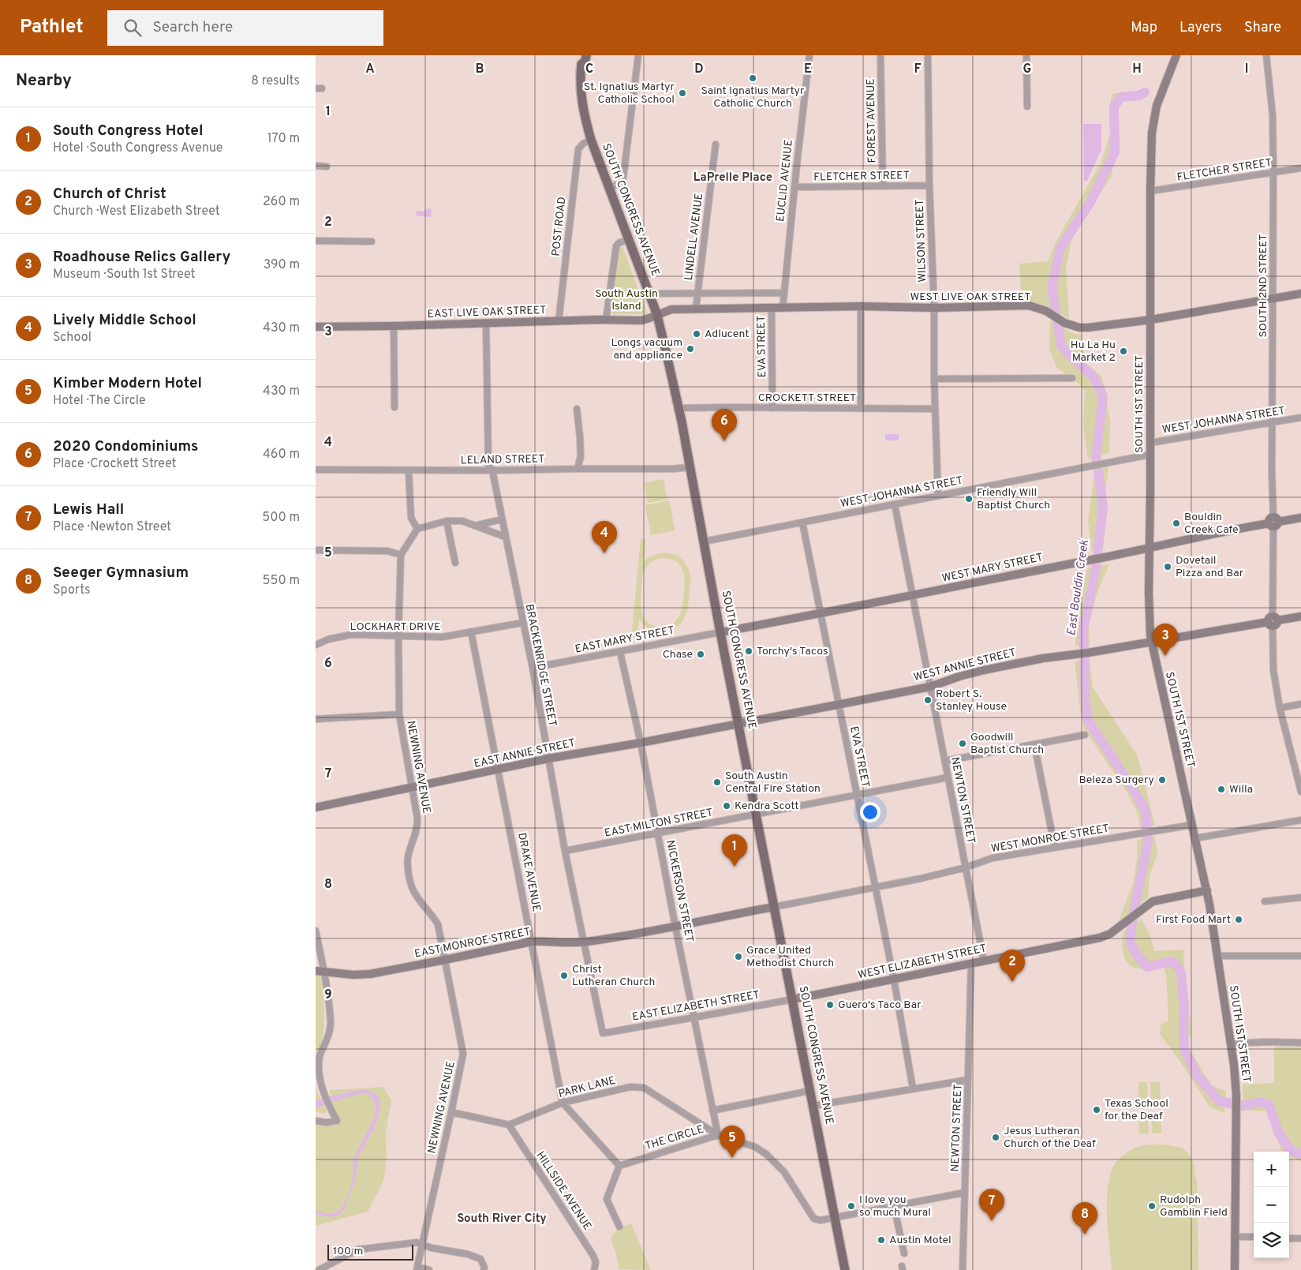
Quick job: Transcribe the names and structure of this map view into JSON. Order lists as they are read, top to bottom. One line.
{"streets":{"main road":["SOUTH CONGRESS AVENUE"],"street":["FOREST AVENUE","FLETCHER STREET","EUCLID AVENUE","POST ROAD","LINDELL AVENUE","WILSON STREET","SOUTH 2ND STREET","WEST LIVE OAK STREET","EAST LIVE OAK STREET","EVA STREET","CROCKETT STREET","SOUTH 1ST STREET","WEST JOHANNA STREET","LELAND STREET","WEST MARY STREET","LOCKHART DRIVE","EAST MARY STREET","BRACKENRIDGE STREET","WEST ANNIE STREET","EAST ANNIE STREET","NEWNING AVENUE","NEWTON STREET","EAST MILTON STREET","WEST MONROE STREET","DRAKE AVENUE","NICKERSON STREET","EAST MONROE STREET","WEST ELIZABETH STREET","EAST ELIZABETH STREET","PARK LANE","THE CIRCLE","HILLSIDE AVENUE"]},"crossings":[["FOREST AVENUE","FLETCHER STREET"],["FLETCHER STREET","EUCLID AVENUE"],["FLETCHER STREET","WILSON STREET"],["FLETCHER STREET","SOUTH 2ND STREET"],["FLETCHER STREET","SOUTH 1ST STREET"],["EUCLID AVENUE","WEST LIVE OAK STREET"],["SOUTH CONGRESS AVENUE","POST ROAD"],["SOUTH CONGRESS AVENUE","WEST LIVE OAK STREET"],["SOUTH CONGRESS AVENUE","EAST LIVE OAK STREET"],["SOUTH CONGRESS AVENUE","CROCKETT STREET"],["SOUTH CONGRESS AVENUE","WEST JOHANNA STREET"],["SOUTH CONGRESS AVENUE","LELAND STREET"],["SOUTH CONGRESS AVENUE","WEST MARY STREET"],["SOUTH CONGRESS AVENUE","EAST MARY STREET"],["SOUTH CONGRESS AVENUE","WEST ANNIE STREET"],["SOUTH CONGRESS AVENUE","EAST ANNIE STREET"],["SOUTH CONGRESS AVENUE","EAST MILTON STREET"],["SOUTH CONGRESS AVENUE","WEST MONROE STREET"],["SOUTH CONGRESS AVENUE","EAST MONROE STREET"],["SOUTH CONGRESS AVENUE","WEST ELIZABETH STREET"],["SOUTH CONGRESS AVENUE","EAST ELIZABETH STREET"],["SOUTH CONGRESS AVENUE","THE CIRCLE"],["POST ROAD","EAST LIVE OAK STREET"],["LINDELL AVENUE","WEST LIVE OAK STREET"],["WILSON STREET","WEST LIVE OAK STREET"],["WILSON STREET","CROCKETT STREET"],["WILSON STREET","WEST JOHANNA STREET"],["SOUTH 2ND STREET","WEST LIVE OAK STREET"],["SOUTH 2ND STREET","WEST JOHANNA STREET"],["SOUTH 2ND STREET","WEST MARY STREET"],["SOUTH 2ND STREET","WEST ANNIE STREET"],["WEST LIVE OAK STREET","EAST LIVE OAK STREET"],["WEST LIVE OAK STREET","EVA STREET"],["WEST LIVE OAK STREET","SOUTH 1ST STREET"],["EAST LIVE OAK STREET","BRACKENRIDGE STREET"],["EVA STREET","CROCKETT STREET"],["EVA STREET","WEST JOHANNA STREET"],["EVA STREET","WEST MARY STREET"],["EVA STREET","WEST ANNIE STREET"],["EVA STREET","EAST MILTON STREET"],["EVA STREET","WEST MONROE STREET"],["EVA STREET","WEST ELIZABETH STREET"],["SOUTH 1ST STREET","WEST JOHANNA STREET"],["SOUTH 1ST STREET","WEST MARY STREET"],["SOUTH 1ST STREET","WEST ANNIE STREET"],["SOUTH 1ST STREET","WEST MONROE STREET"],["SOUTH 1ST STREET","WEST ELIZABETH STREET"],["WEST JOHANNA STREET","NEWTON STREET"],["LELAND STREET","BRACKENRIDGE STREET"],["WEST MARY STREET","EAST MARY STREET"],["WEST MARY STREET","NEWTON STREET"],["LOCKHART DRIVE","BRACKENRIDGE STREET"],["LOCKHART DRIVE","NEWNING AVENUE"],["LOCKHART DRIVE","DRAKE AVENUE"],["EAST MARY STREET","BRACKENRIDGE STREET"],["EAST MARY STREET","NICKERSON STREET"],["BRACKENRIDGE STREET","EAST ANNIE STREET"],["BRACKENRIDGE STREET","EAST MILTON STREET"],["BRACKENRIDGE STREET","EAST MONROE STREET"],["BRACKENRIDGE STREET","EAST ELIZABETH STREET"],["WEST ANNIE STREET","EAST ANNIE STREET"],["WEST ANNIE STREET","NEWTON STREET"],["EAST ANNIE STREET","NEWNING AVENUE"],["EAST ANNIE STREET","DRAKE AVENUE"],["EAST ANNIE STREET","NICKERSON STREET"],["NEWNING AVENUE","EAST MONROE STREET"],["NEWTON STREET","EAST MILTON STREET"],["NEWTON STREET","WEST MONROE STREET"],["NEWTON STREET","WEST ELIZABETH STREET"],["EAST MILTON STREET","NICKERSON STREET"],["WEST MONROE STREET","EAST MONROE STREET"],["DRAKE AVENUE","EAST MONROE STREET"],["DRAKE AVENUE","PARK LANE"],["NICKERSON STREET","EAST MONROE STREET"],["NICKERSON STREET","EAST ELIZABETH STREET"],["NICKERSON STREET","PARK LANE"],["NICKERSON STREET","THE CIRCLE"],["WEST ELIZABETH STREET","EAST ELIZABETH STREET"],["PARK LANE","THE CIRCLE"],["PARK LANE","HILLSIDE AVENUE"]],"districts":["LaPrelle Place","South River City"],"water":["East Bouldin Creek"],"parks":["South Austin Island"],"places":["Saint Ignatius Martyr Catholic Church","St. Ignatius Martyr Catholic School","Adlucent","Longs vacuum and appliance","Hu La Hu Market 2","Friendly Will Baptist Church","Bouldin Creek Cafe","Dovetail Pizza and Bar","Torchy's Tacos","Chase","Robert S. Stanley House","Goodwill Baptist Church","Beleza Surgery","South Austin Central Fire Station","Willa","Kendra Scott","First Food Mart","Grace United Methodist Church","Christ Lutheran Church","Guero's Taco Bar","Texas School for the Deaf","Jesus Lutheran Church of the Deaf","I love you so much Mural","Rudolph Gamblin Field","Austin Motel"],"scale_bar":"100 m","page":{"header":"Pathlet","search":"Search here","nav":["Map","Layers","Share"],"heading":["Nearby","8 results"],"list":[{"mark":"1","name":"South Congress Hotel","note":"Hotel · South Congress Avenue","value":"170 m"},{"mark":"2","name":"Church of Christ","note":"Church · West Elizabeth Street","value":"260 m"},{"mark":"3","name":"Roadhouse Relics Gallery","note":"Museum · South 1st Street","value":"390 m"},{"mark":"4","name":"Lively Middle School","note":"School","value":"430 m"},{"mark":"5","name":"Kimber Modern Hotel","note":"Hotel · The Circle","value":"430 m"},{"mark":"6","name":"2020 Condominiums","note":"Place · Crockett Street","value":"460 m"},{"mark":"7","name":"Lewis Hall","note":"Place · Newton Street","value":"500 m"},{"mark":"8","name":"Seeger Gymnasium","note":"Sports","value":"550 m"}],"pins":["6","4","3","1","2","5","7","8"],"map_buttons":["+","−"],"scale":"100 m"},"grid":{"columns":["A","B","C","D","E","F","G","H","I"],"rows":["1","2","3","4","5","6","7","8","9"]}}
